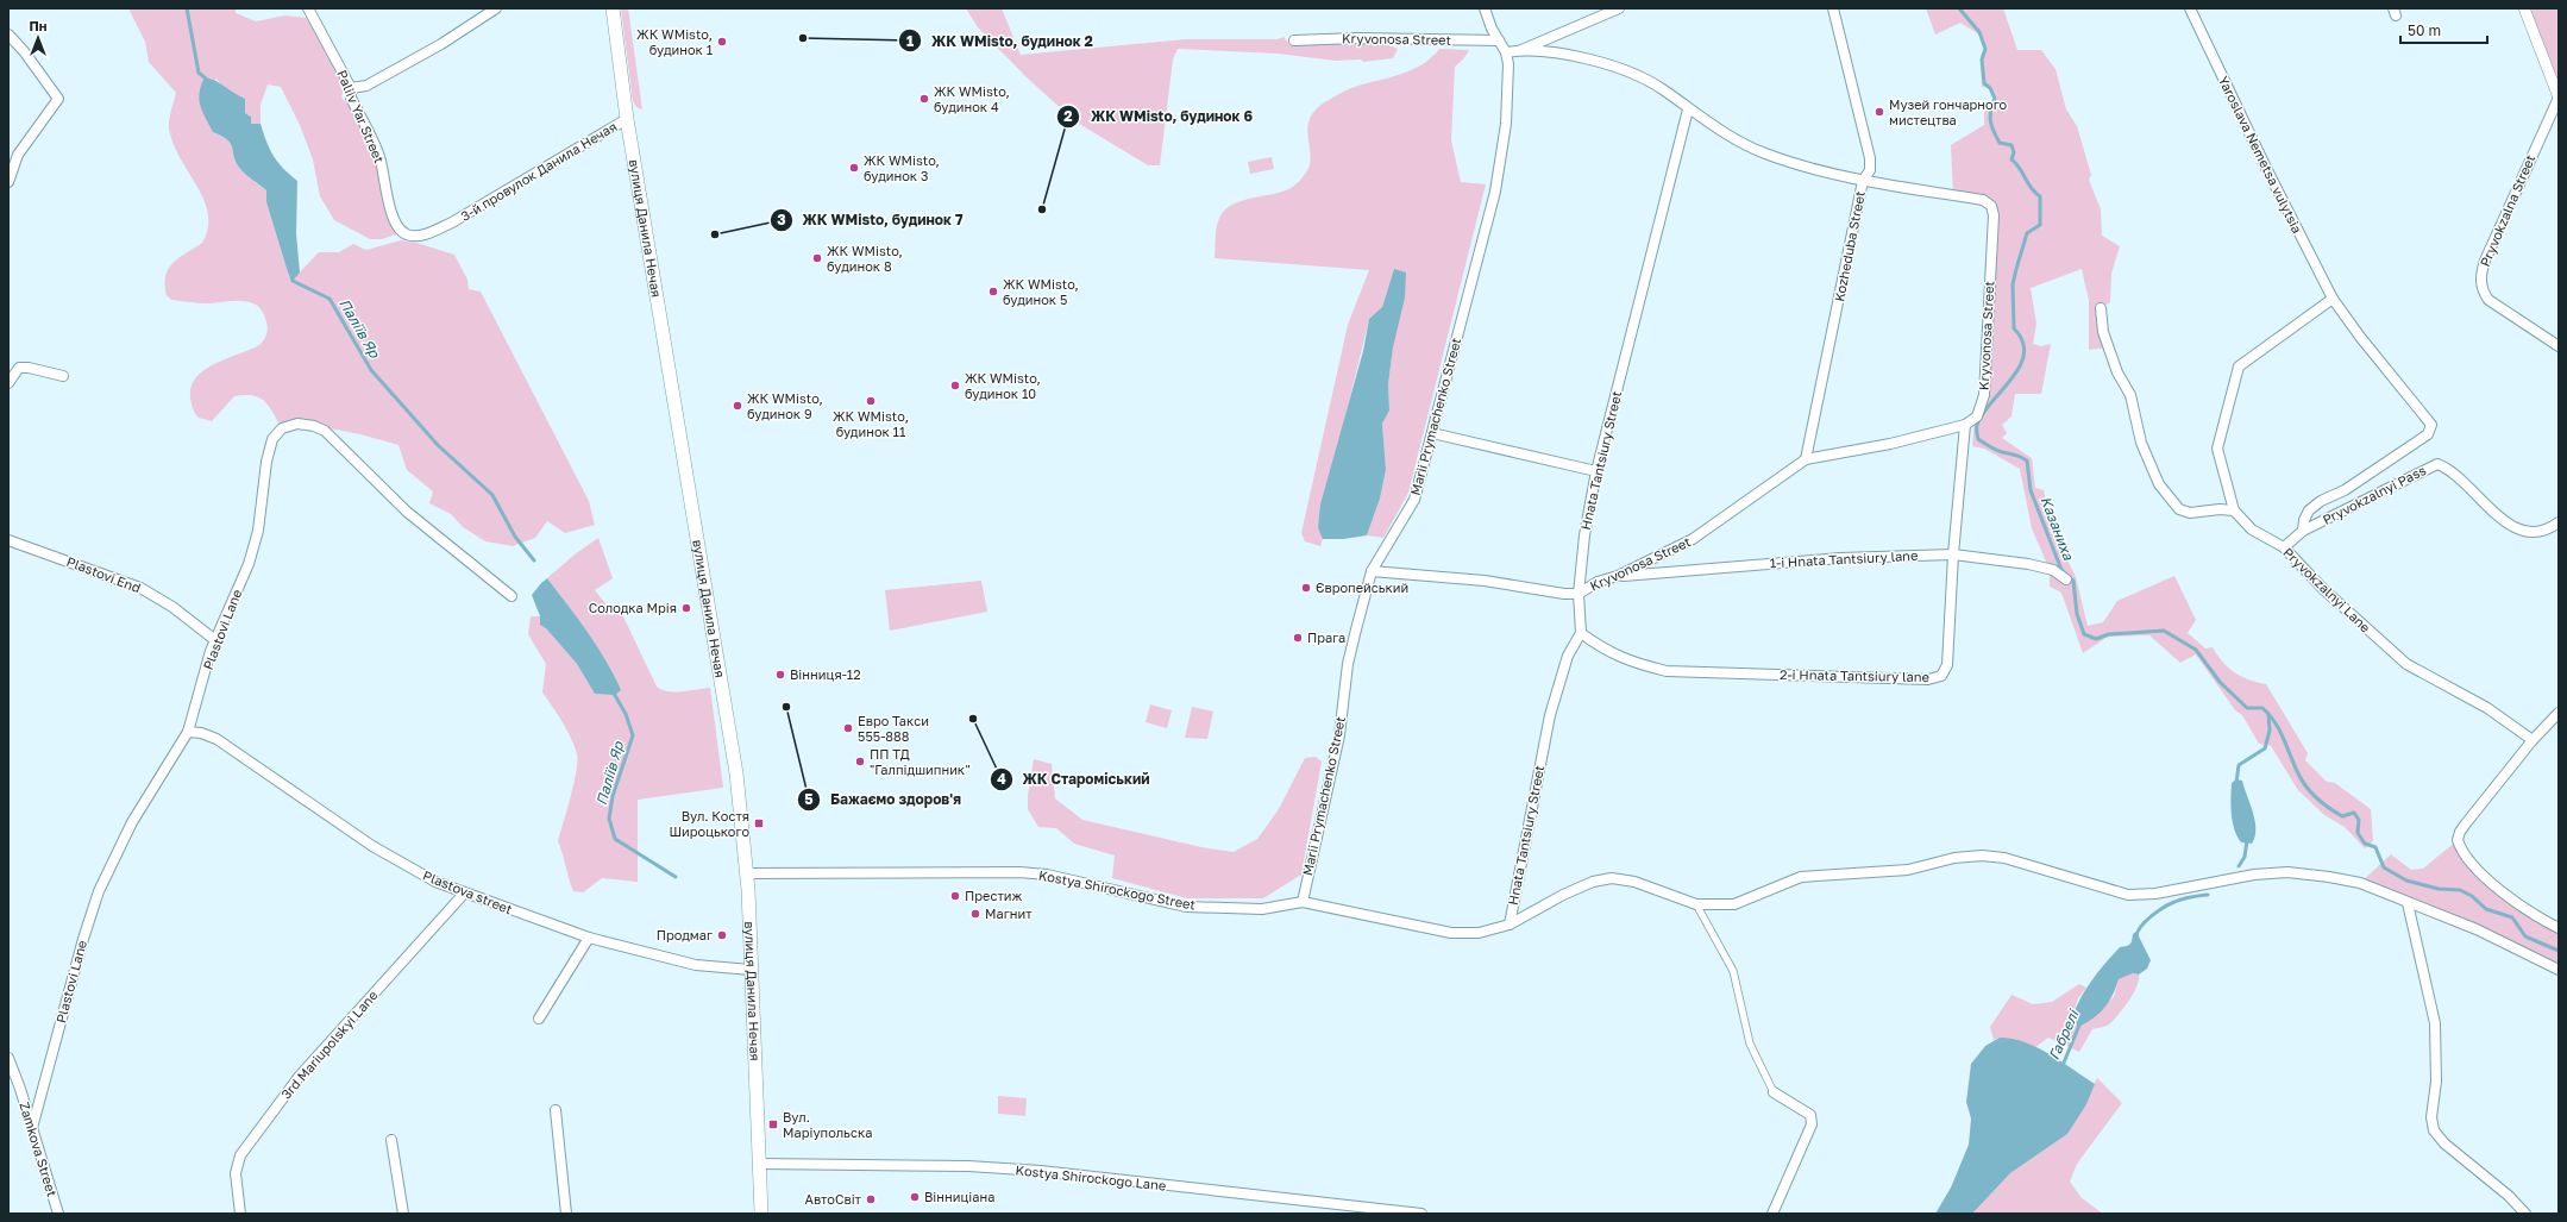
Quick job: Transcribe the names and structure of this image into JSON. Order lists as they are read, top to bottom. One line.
{"streets":{"main road":["вулиця Данила Нечая"],"street":["Kryvonosa Street","Paliiv Yar Street","Yaroslava Nemetsa vulytsia","3-й провулок Данила Нечая","Pryvokzalna Street","Kozheduba Street","Marii Prymachenko Street","Hnata Tantsiury Street","Pryvokzalnyi Pass","1-i Hnata Tantsiury lane","Plastovi End","Pryvokzalnyi Lane","Plastovi Lane","2-i Hnata Tantsiury lane","Kostya Shirockogo Street","Plastova street","3rd Mariupolskyi Lane","Zamkova Street","Kostya Shirockogo Lane"]},"crossings":[["Kryvonosa Street","Kozheduba Street"],["Kryvonosa Street","Marii Prymachenko Street"],["Kryvonosa Street","Hnata Tantsiury Street"],["Kryvonosa Street","1-i Hnata Tantsiury lane"],["Kryvonosa Street","2-i Hnata Tantsiury lane"],["Paliiv Yar Street","3-й провулок Данила Нечая"],["Yaroslava Nemetsa vulytsia","Pryvokzalnyi Pass"],["3-й провулок Данила Нечая","вулиця Данила Нечая"],["вулиця Данила Нечая","Kostya Shirockogo Street"],["вулиця Данила Нечая","Plastova street"],["вулиця Данила Нечая","Kostya Shirockogo Lane"],["Marii Prymachenko Street","Kostya Shirockogo Street"],["Hnata Tantsiury Street","2-i Hnata Tantsiury lane"],["Hnata Tantsiury Street","Kostya Shirockogo Street"],["Pryvokzalnyi Pass","Pryvokzalnyi Lane"],["1-i Hnata Tantsiury lane","2-i Hnata Tantsiury lane"],["Plastovi End","Plastovi Lane"],["Plastovi Lane","Plastova street"],["Plastovi Lane","Zamkova Street"],["Plastova street","3rd Mariupolskyi Lane"]],"water":["Паліїв Яр","Казаниха","Габрелі"],"places":{"other":["ЖК WMisto, будинок 2","ЖК WMisto, будинок 1","ЖК WMisto, будинок 4","Музей гончарного мистецтва","ЖК WMisto, будинок 3","ЖК WMisto, будинок 6","ЖК WMisto, будинок 7","ЖК WMisto, будинок 8","ЖК WMisto, будинок 5","ЖК WMisto, будинок 10","ЖК WMisto, будинок 11","ЖК WMisto, будинок 9","Європейський","Солодка Мрія","Прага","Вінниця-12","Бажаємо здоров'я","ЖК Староміський","Евро Такси 555-888","ПП ТД \"Галпідшипник\"","Престиж","Магнит","Продмаг","Вінниціана","АвтоСвіт"],"transit":["Вул. Костя Широцького","Вул. Маріупольска"]},"scale_bar":"50 m","north":"top"}
